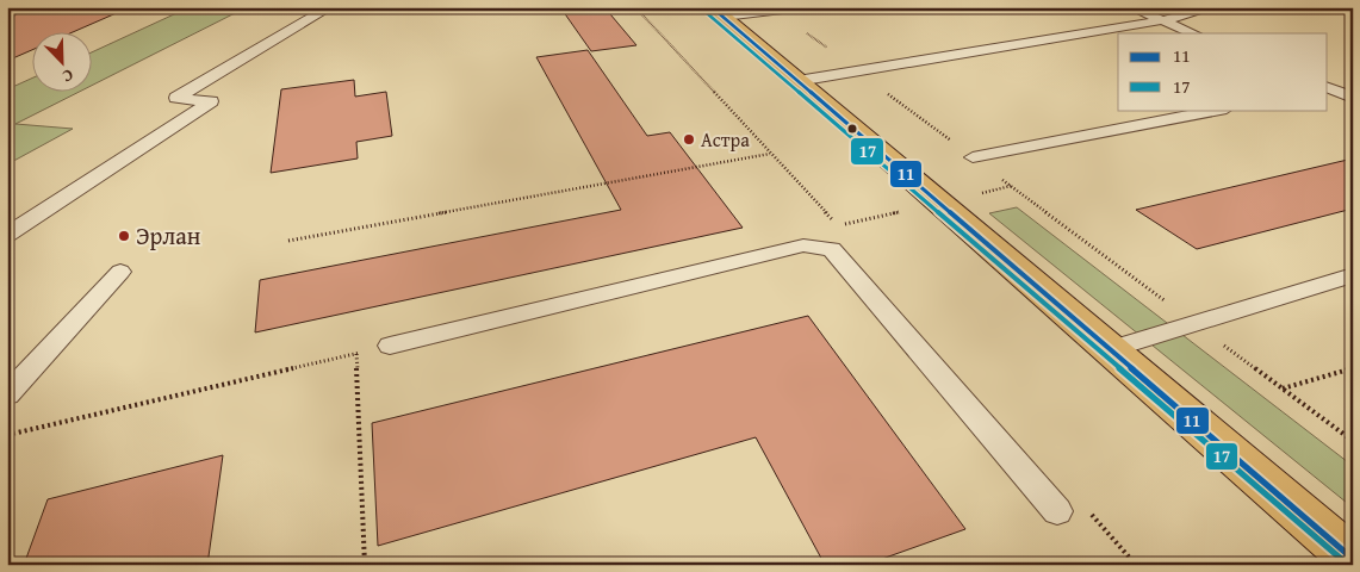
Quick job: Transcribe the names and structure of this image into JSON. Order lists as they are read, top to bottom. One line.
{"places":["Астра","Эрлан"],"lines":["transit line 11","transit line 17"],"legend":["11","17"],"north":"bottom right"}
